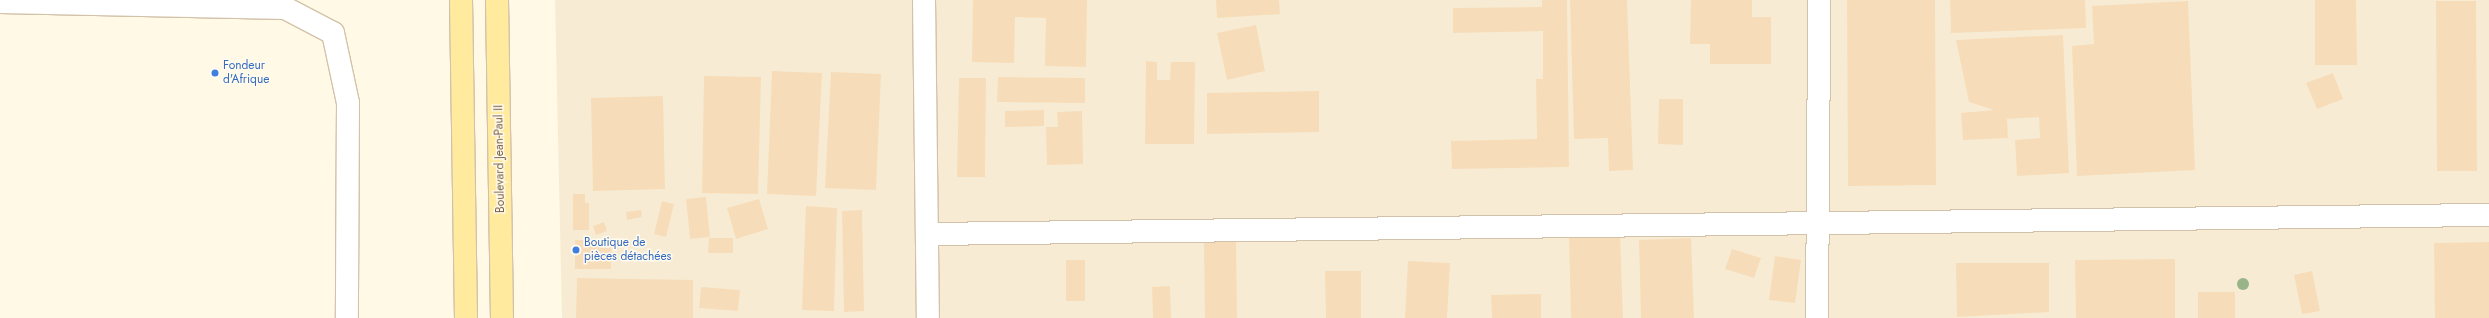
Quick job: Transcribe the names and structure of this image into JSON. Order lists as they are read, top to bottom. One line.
{"streets":{"main road":["Boulevard Jean-Paul II"]},"places":["Fondeur d'Afrique","Boutique de pièces détachées"]}
